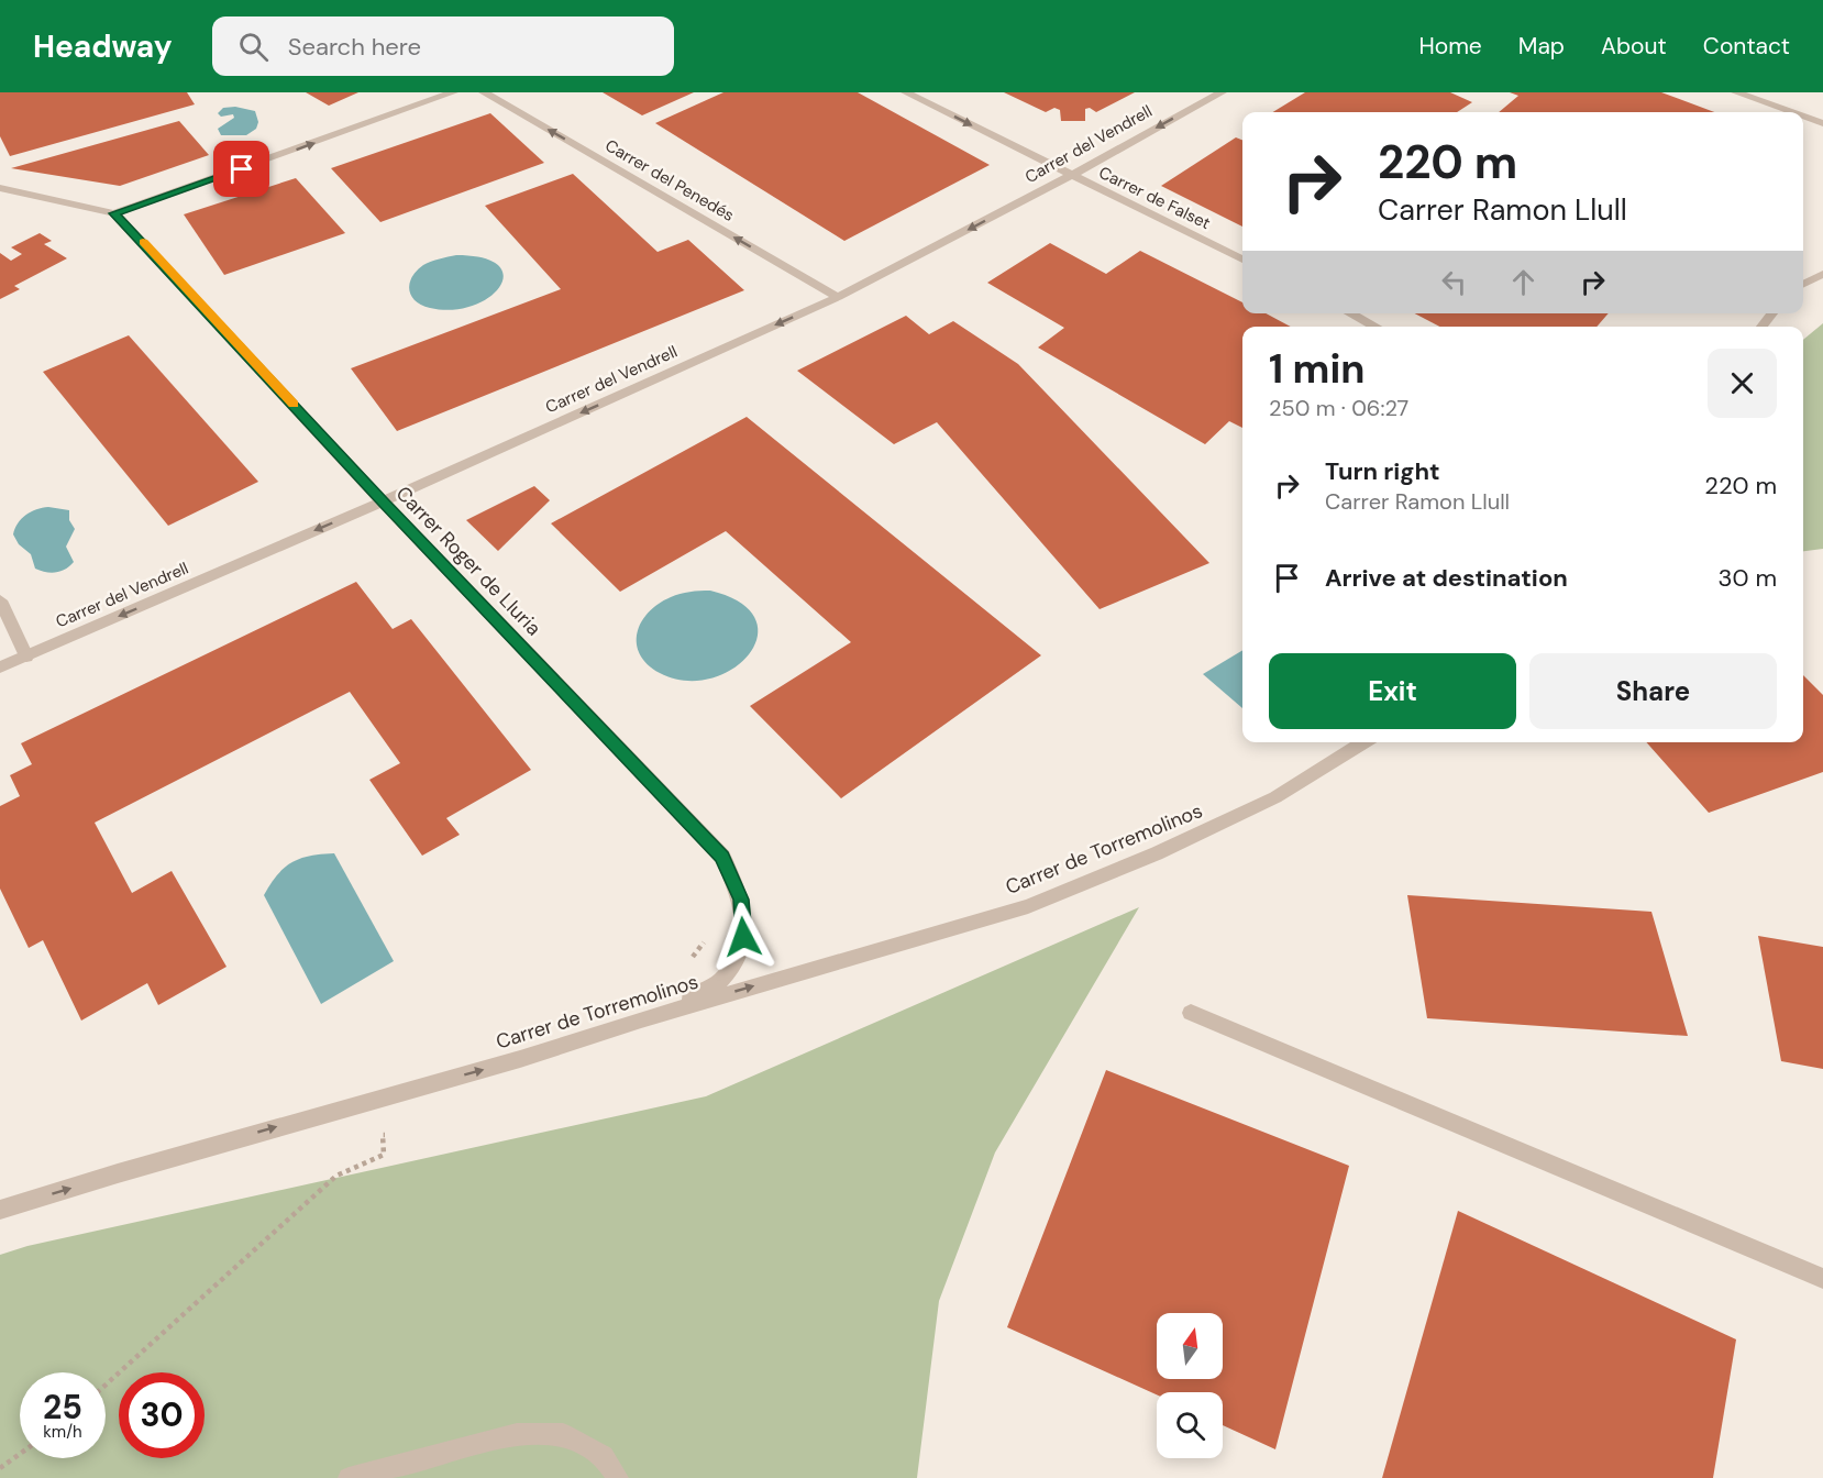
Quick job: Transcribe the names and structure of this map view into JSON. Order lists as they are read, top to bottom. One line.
{"streets":{"street":["Carrer del Vendrell","Carrer del Penedés","Carrer de Falset","Carrer Roger de Lluria","Carrer de Torremolinos"]},"crossings":[["Carrer del Vendrell","Carrer del Penedés"],["Carrer del Vendrell","Carrer de Falset"],["Carrer del Vendrell","Carrer Roger de Lluria"],["Carrer Roger de Lluria","Carrer de Torremolinos"]],"one_way":["Carrer del Vendrell","Carrer del Penedés","Carrer de Falset","Carrer de Torremolinos"],"north":"top","page":{"header":"Headway","search":"Search here","nav":["Home","Map","About","Contact"],"turn":["220 m","Carrer Ramon Llull"],"heading":["1 min","250 m · 06:27"],"list":[{"name":"Turn right","note":"Carrer Ramon Llull","value":"220 m"},{"name":"Arrive at destination","value":"30 m"}],"buttons":["Exit","Share"],"speed":"25 km/h","limit":"30"}}
